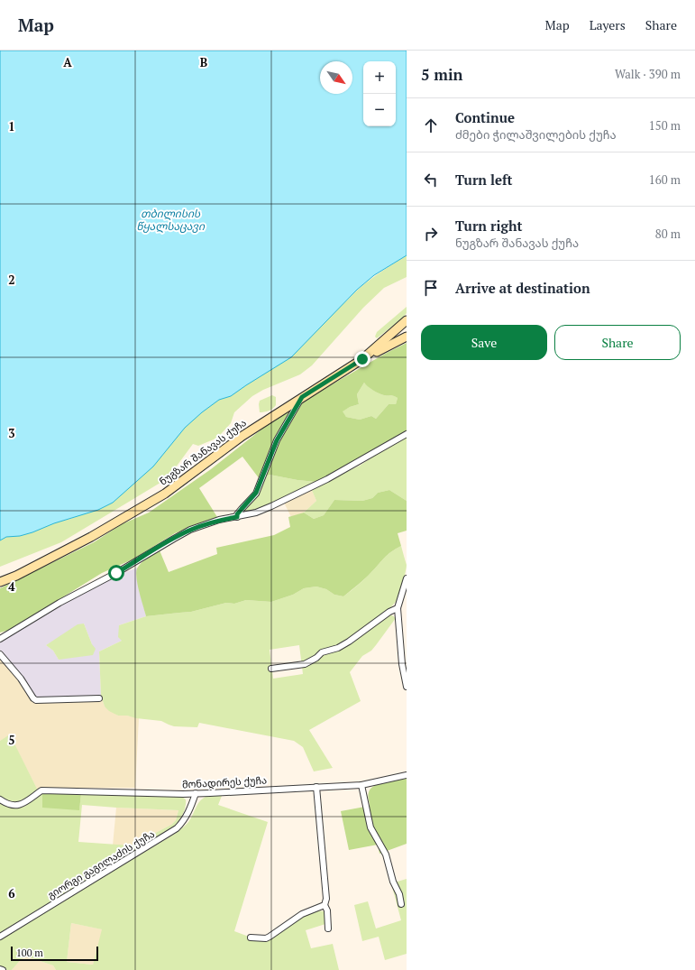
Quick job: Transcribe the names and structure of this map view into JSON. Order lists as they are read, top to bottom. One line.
{"streets":{"main road":["ნუგზარ შანავას ქუჩა"],"street":["მონადირეს ქუჩა","გიორგი გაგილაძის ქუჩა"]},"crossings":[["მონადირეს ქუჩა","გიორგი გაგილაძის ქუჩა"]],"water":["თბილისის წყალსაცავი"],"scale_bar":"100 m","north":"bottom right","page":{"header":"Map","nav":["Map","Layers","Share"],"heading":["5 min","Walk · 390 m"],"map_buttons":["+","−"],"list":[["Continue","ძმები ჭილაშვილების ქუჩა","150 m"],["Turn left","160 m"],["Turn right","ნუგზარ შანავას ქუჩა","80 m"],"Arrive at destination"],"buttons":["Save","Share"],"scale":"100 m"},"grid":{"columns":["A","B"],"rows":["1","2","3","4","5","6"]}}
